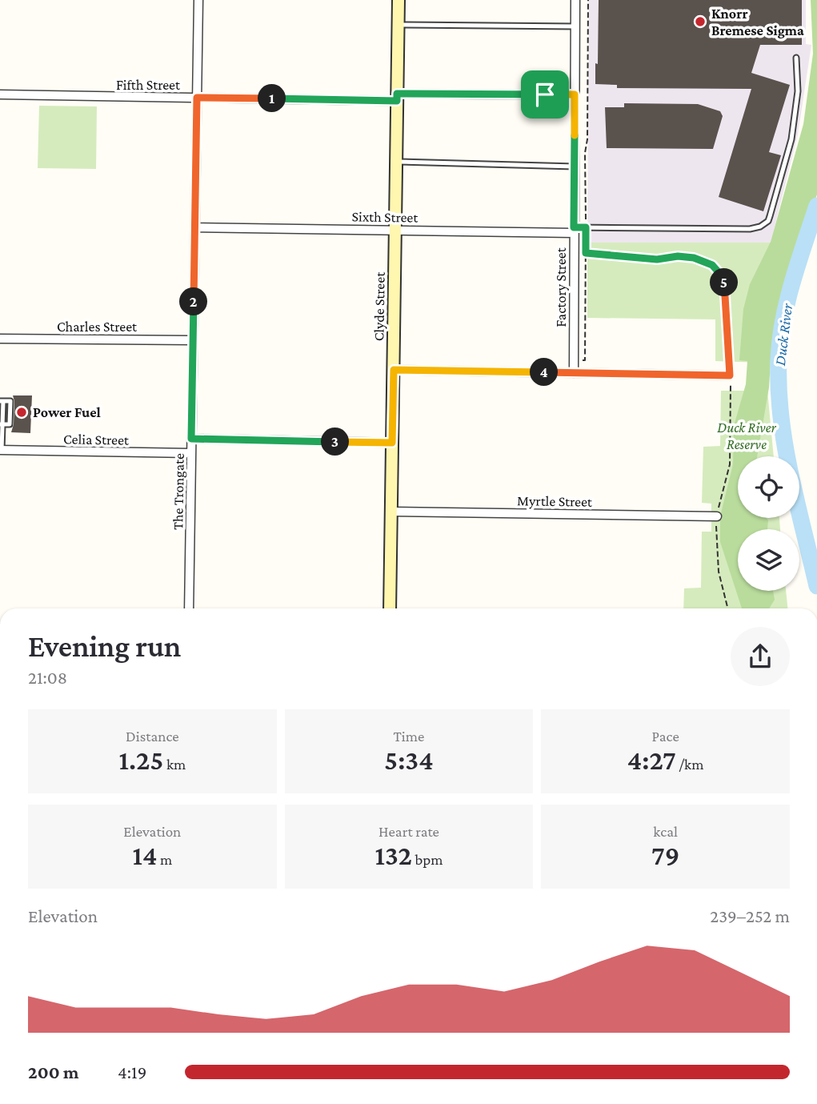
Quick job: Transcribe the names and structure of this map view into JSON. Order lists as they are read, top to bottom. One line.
{"streets":{"main road":["Clyde Street"],"street":["Fifth Street","Sixth Street","Factory Street","Charles Street","Celia Street","The Trongate","Myrtle Street"]},"crossings":[["Fifth Street","Factory Street"],["Fifth Street","Clyde Street"],["Fifth Street","The Trongate"],["Sixth Street","Factory Street"],["Sixth Street","Clyde Street"],["Sixth Street","The Trongate"],["Clyde Street","Myrtle Street"],["Charles Street","The Trongate"],["Celia Street","The Trongate"]],"water":["Duck River"],"parks":["Duck River Reserve"],"places":["Knorr Bremese Sigma","Power Fuel"],"page":{"pins":["1","5","2","4","3"],"heading":["Evening run","21:08"],"stats":[["Distance","1.25 km"],["Time","5:34"],["Pace","4:27 /km"],["Elevation","14 m"],["Heart rate","132 bpm"],["kcal","79"]],"chart":["Elevation","239–252 m"],"list":[{"name":"200 m","note":"4:19"}]}}
